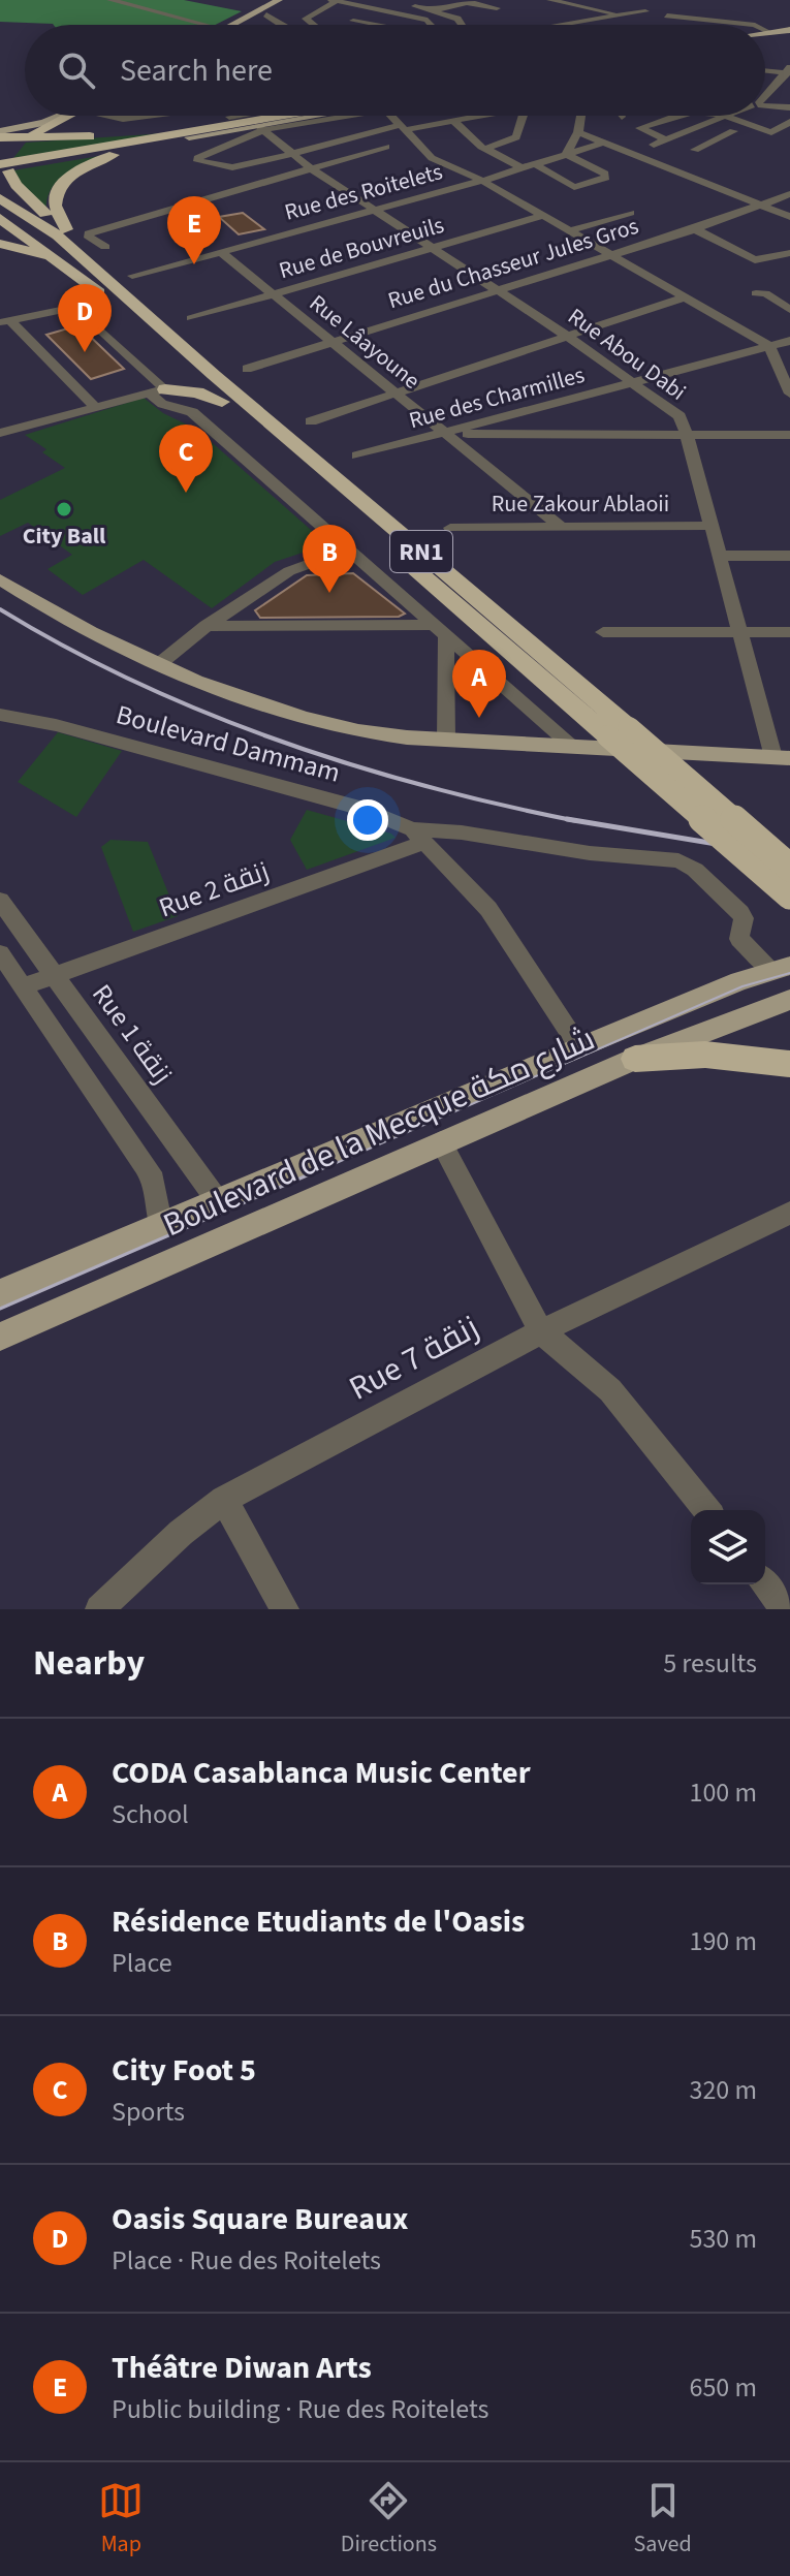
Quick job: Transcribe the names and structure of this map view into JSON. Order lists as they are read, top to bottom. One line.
{"streets":{"highway":["RN1"],"main road":["Boulevard de la Mecque شارع مكة"],"street":["Rue des Roitelets","Rue de Bouvreuils","Rue du Chasseur Jules Gros","Rue Lâayoune","Rue Abou Dabi","Rue des Charmilles","Rue Zakour Ablaoii","Boulevard Dammam","Rue 2 زنقة","Rue 1 زنقة","Rue 7 زنقة"]},"crossings":[["Rue des Roitelets","Rue Lâayoune"],["Rue des Roitelets","Rue Abou Dabi"],["Rue de Bouvreuils","Rue Lâayoune"],["Rue de Bouvreuils","Rue Abou Dabi"],["Rue du Chasseur Jules Gros","Rue Lâayoune"],["Rue du Chasseur Jules Gros","Rue Abou Dabi"],["Rue Lâayoune","Rue des Charmilles"],["Rue Lâayoune","Rue Zakour Ablaoii"],["Rue Abou Dabi","Rue des Charmilles"],["Rue Abou Dabi","Rue Zakour Ablaoii"],["Boulevard Dammam","Rue 2 زنقة"],["Boulevard Dammam","Boulevard de la Mecque شارع مكة"],["Rue 2 زنقة","Rue 1 زنقة"],["Rue 2 زنقة","Boulevard de la Mecque شارع مكة"],["Rue 1 زنقة","Boulevard de la Mecque شارع مكة"]],"places":["City Ball"],"page":{"search":"Search here","pins":["E","D","C","B","A"],"heading":["Nearby","5 results"],"list":[{"mark":"A","name":"CODA Casablanca Music Center","note":"School","value":"100 m"},{"mark":"B","name":"Résidence Etudiants de l'Oasis","note":"Place","value":"190 m"},{"mark":"C","name":"City Foot 5","note":"Sports","value":"320 m"},{"mark":"D","name":"Oasis Square Bureaux","note":"Place · Rue des Roitelets","value":"530 m"},{"mark":"E","name":"Théâtre Diwan Arts","note":"Public building · Rue des Roitelets","value":"650 m"}],"nav":["Map","Directions","Saved"]}}
